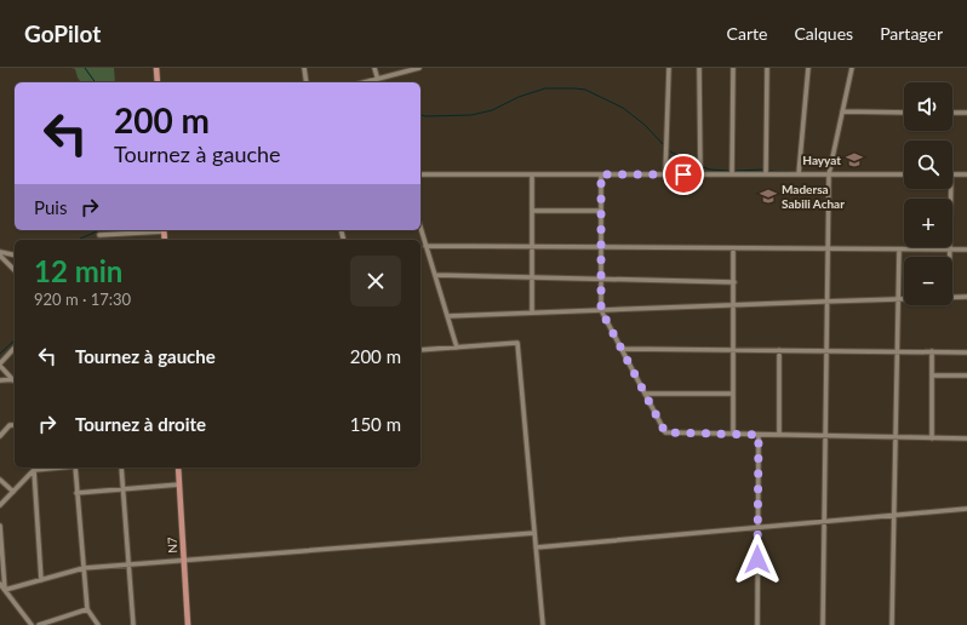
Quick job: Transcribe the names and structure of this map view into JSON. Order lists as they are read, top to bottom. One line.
{"streets":{"main road":["N7"]},"places":{"school or university":["Hayyat","Madersa Sabili Achar"]},"page":{"header":"GoPilot","nav":["Carte","Calques","Partager"],"map_buttons":["+","−"],"turn":["200 m","Tournez à gauche"],"then":"Puis","heading":["12 min","920 m · 17:30"],"list":[{"name":"Tournez à gauche","value":"200 m"},{"name":"Tournez à droite","value":"150 m"}]}}
